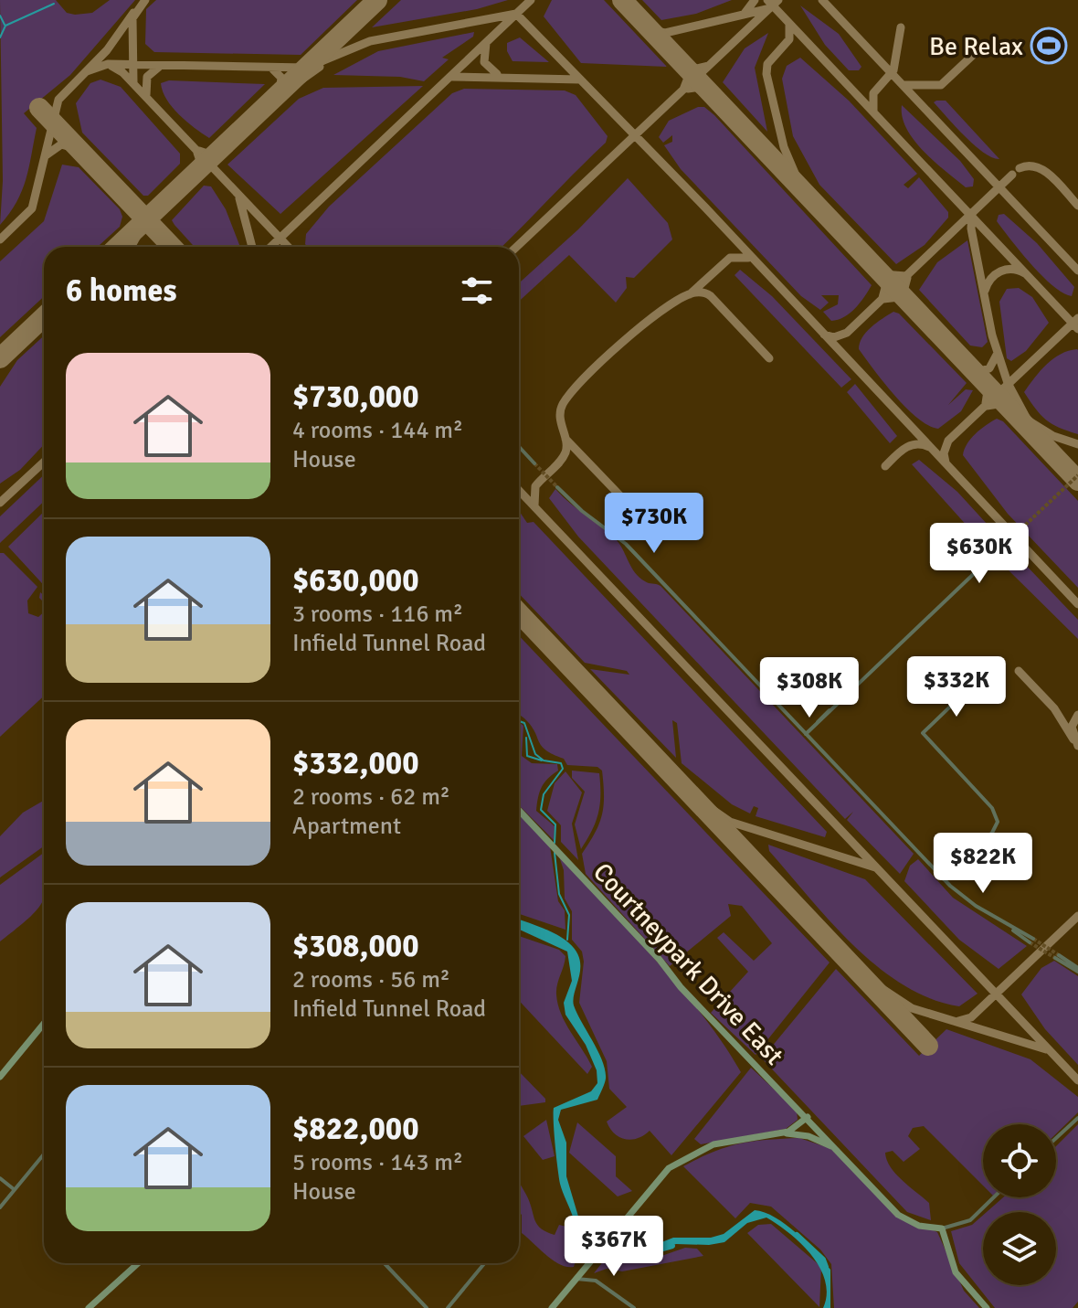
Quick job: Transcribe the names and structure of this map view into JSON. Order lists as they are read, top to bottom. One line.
{"streets":{"street":["Courtneypark Drive East"]},"places":{"sports":["Be Relax"]},"page":{"heading":"6 homes","list":[{"name":"$730,000","note":"4 rooms · 144 m² · House"},{"name":"$630,000","note":"3 rooms · 116 m² · Infield Tunnel Road"},{"name":"$332,000","note":"2 rooms · 62 m² · Apartment"},{"name":"$308,000","note":"2 rooms · 56 m² · Infield Tunnel Road"},{"name":"$822,000","note":"5 rooms · 143 m² · House"}],"price":["$730K","$630K","$332K","$308K","$822K","$367K"]}}
